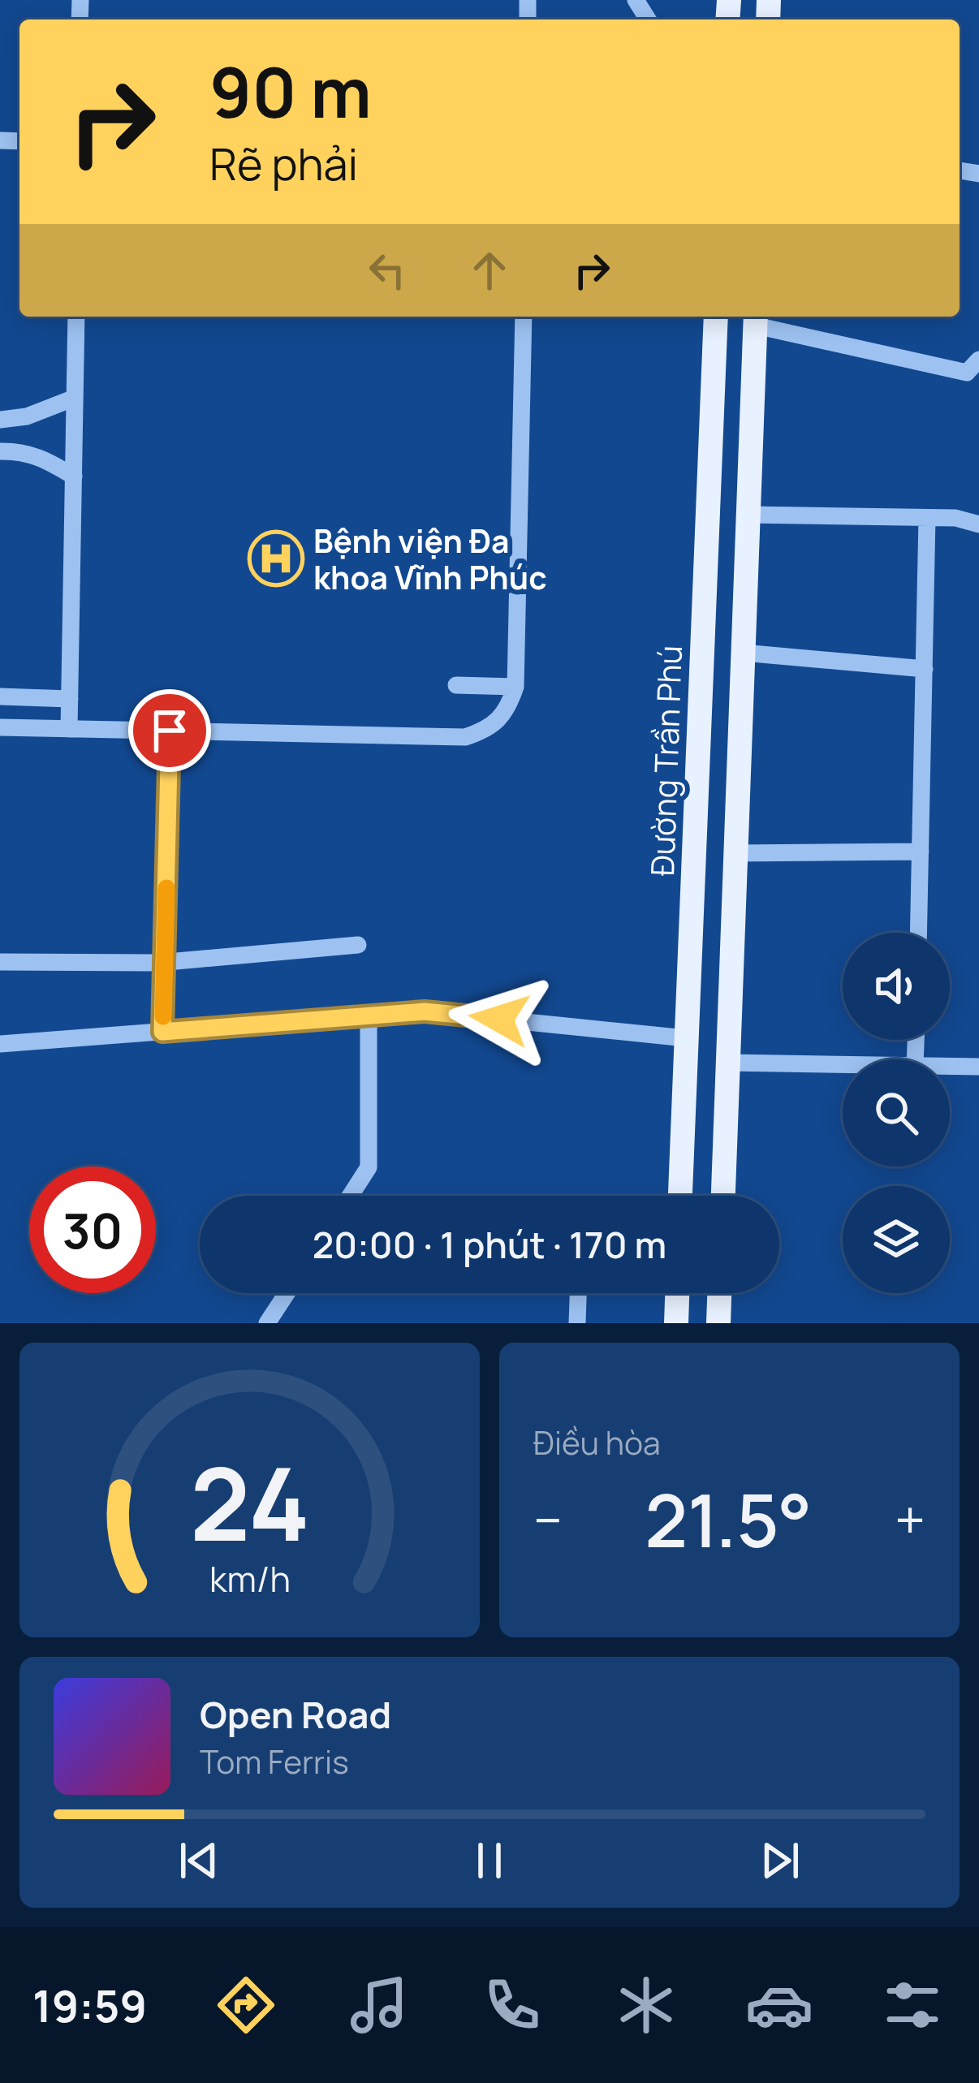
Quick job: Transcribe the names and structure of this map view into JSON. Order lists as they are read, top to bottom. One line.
{"streets":{"main road":["Đường Trần Phú"]},"places":{"hospital":["Bệnh viện Đa khoa Vĩnh Phúc"]},"page":{"turn":["90 m","Rẽ phải"],"limit":"30","trip":"20:00 · 1 phút · 170 m","tile":"Điều hòa","heat":["−","21.5°","+"],"song":["Open Road","Tom Ferris"],"tabs":"19:59","gauge":["24","km/h"]}}
